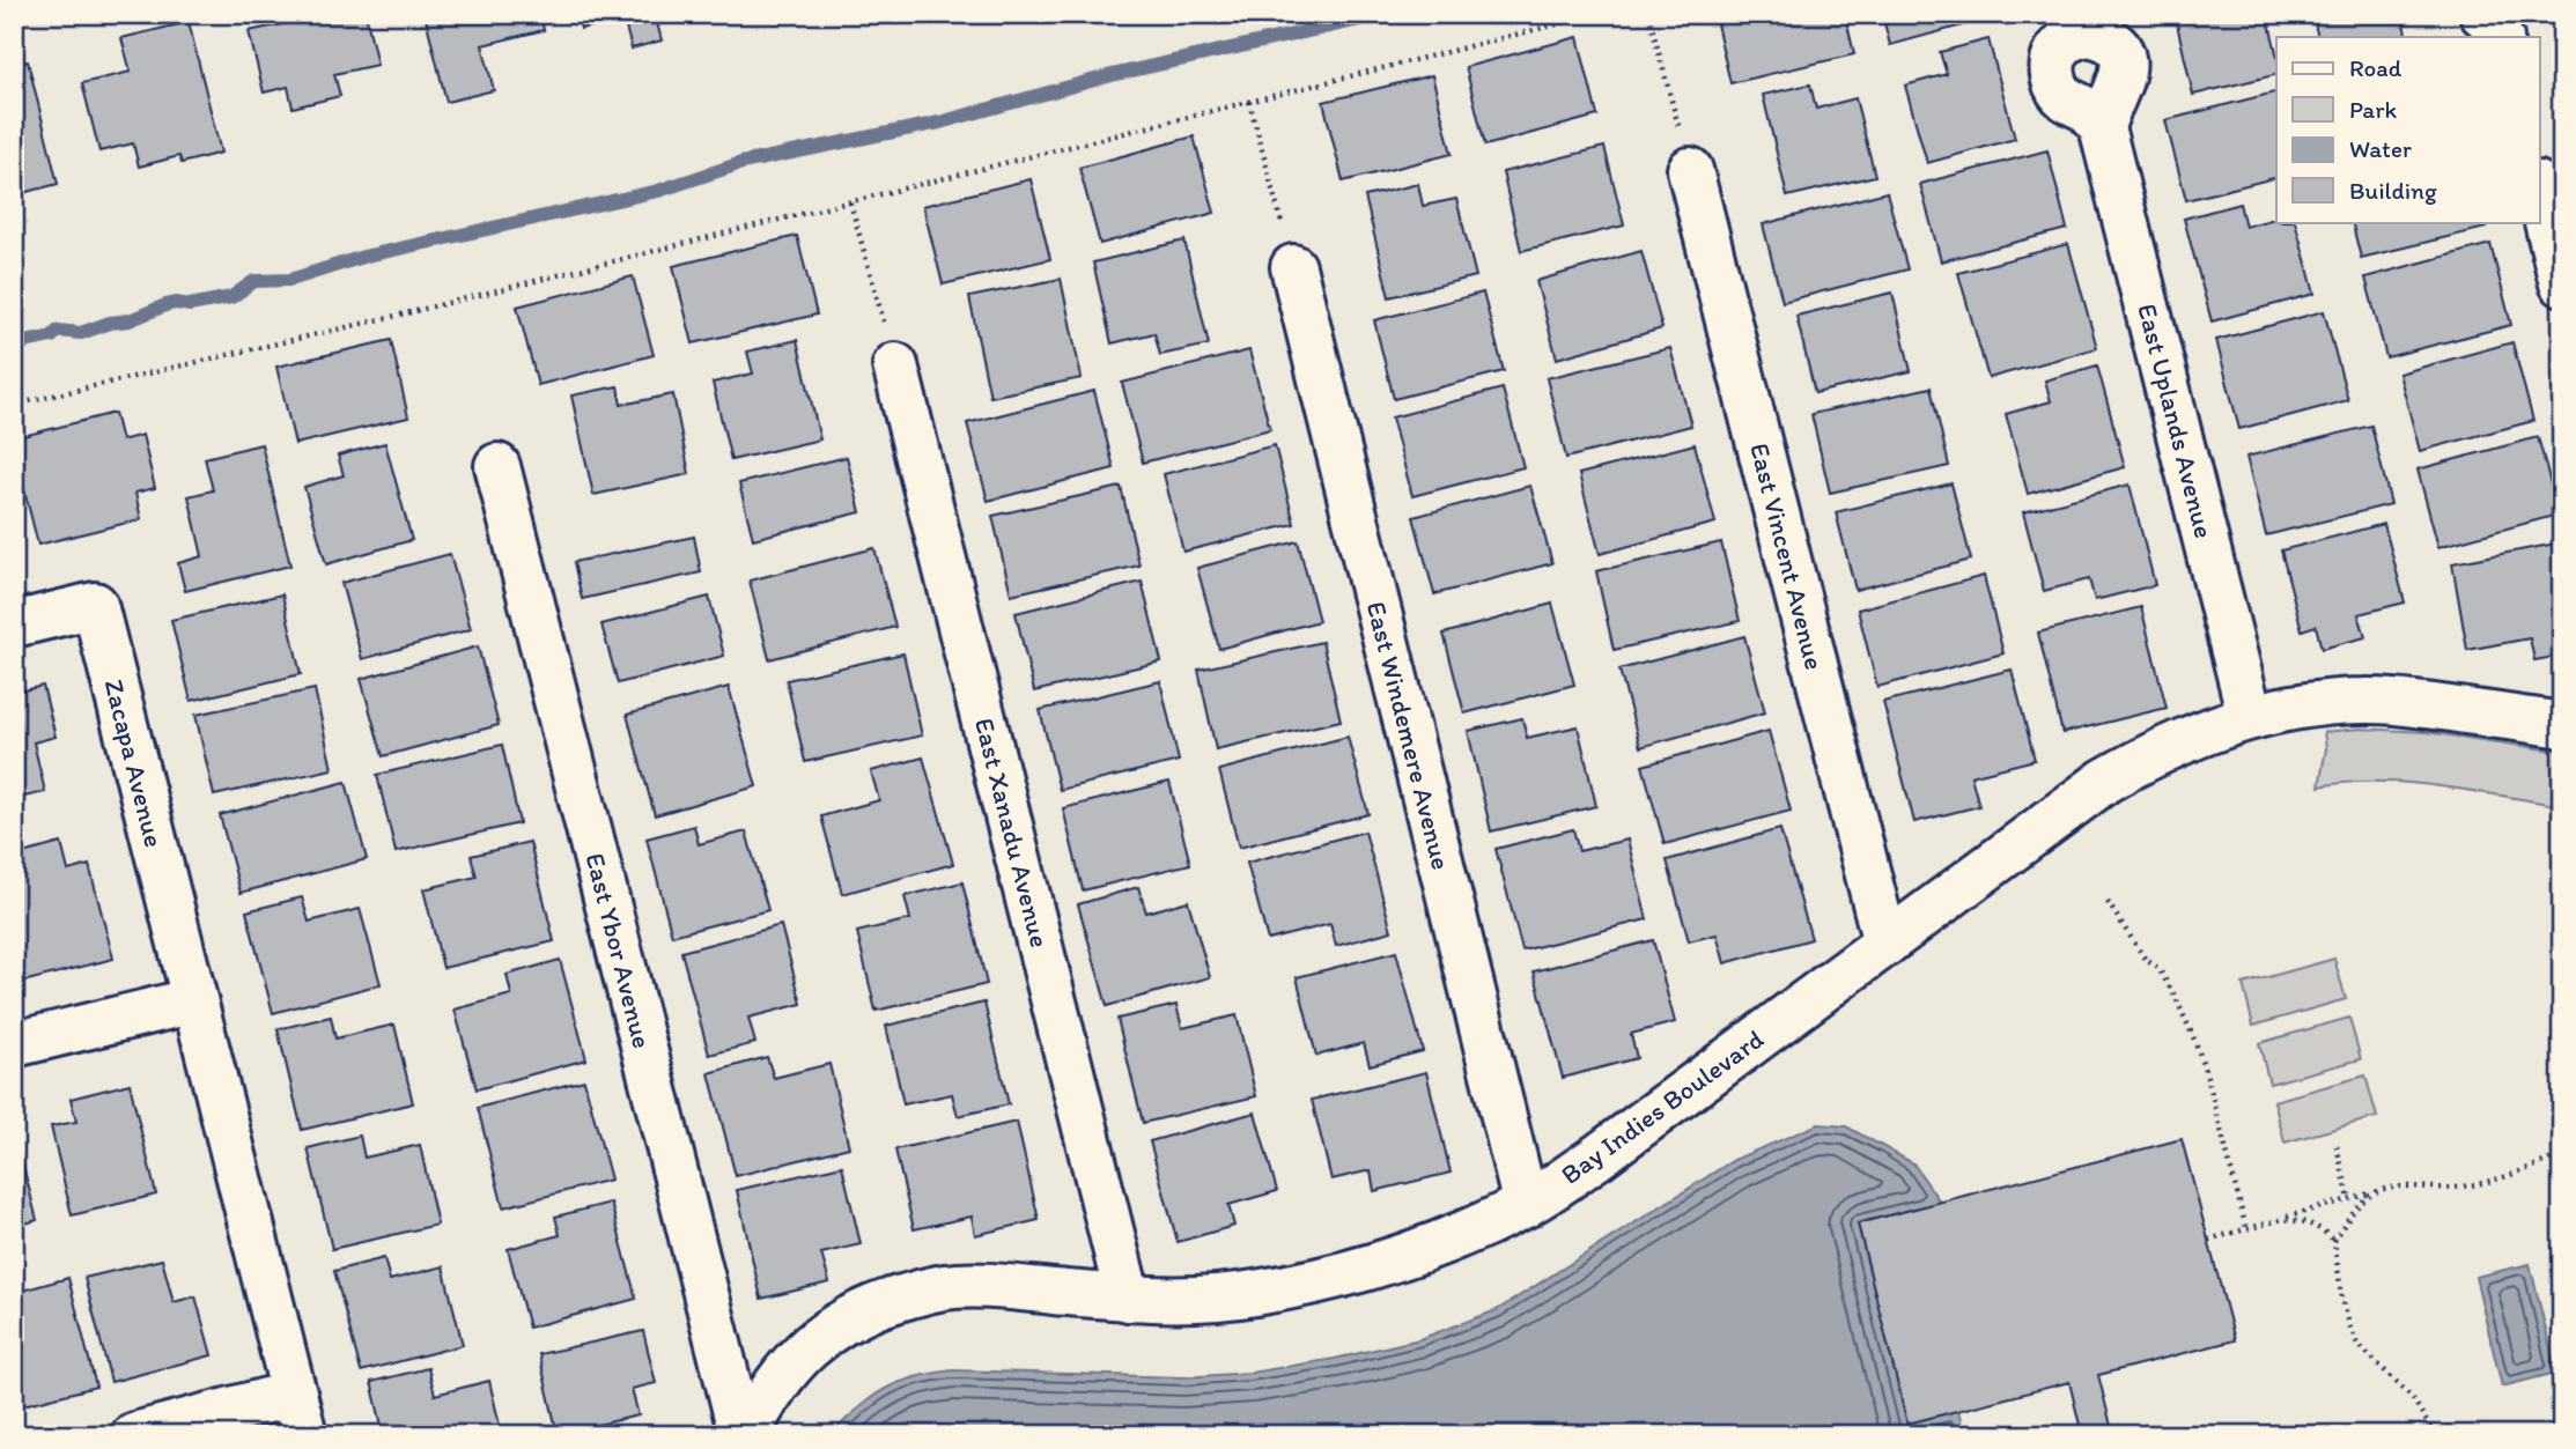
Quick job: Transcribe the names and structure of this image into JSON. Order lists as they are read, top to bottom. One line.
{"streets":{"street":["East Uplands Avenue","East Vincent Avenue","East Windemere Avenue","Zacapa Avenue","East Xanadu Avenue","East Ybor Avenue","Bay Indies Boulevard"]},"crossings":[["East Uplands Avenue","Bay Indies Boulevard"],["East Vincent Avenue","Bay Indies Boulevard"],["East Windemere Avenue","Bay Indies Boulevard"],["East Xanadu Avenue","Bay Indies Boulevard"],["East Ybor Avenue","Bay Indies Boulevard"]],"legend":["Road","Park","Water","Building"]}
